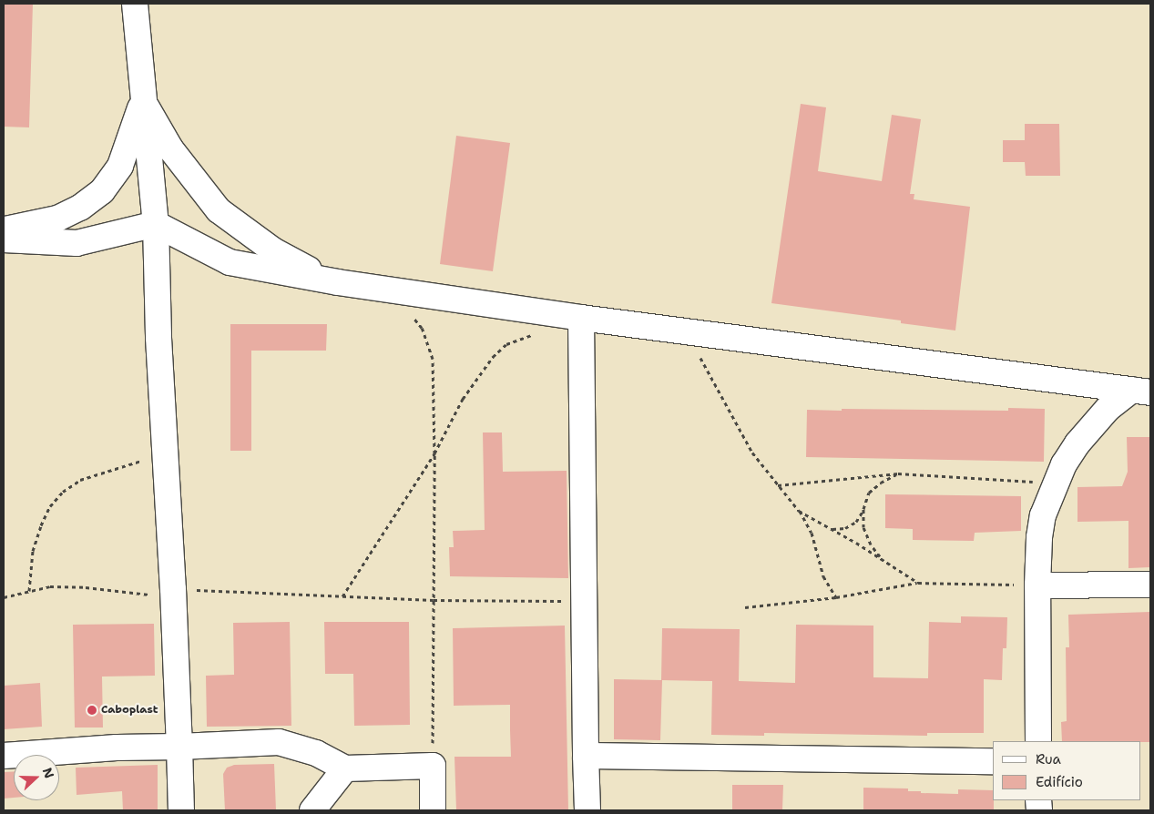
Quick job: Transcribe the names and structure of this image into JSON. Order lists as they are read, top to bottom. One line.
{"places":["Caboplast"],"legend":["Rua","Edifício"],"north":"right"}
